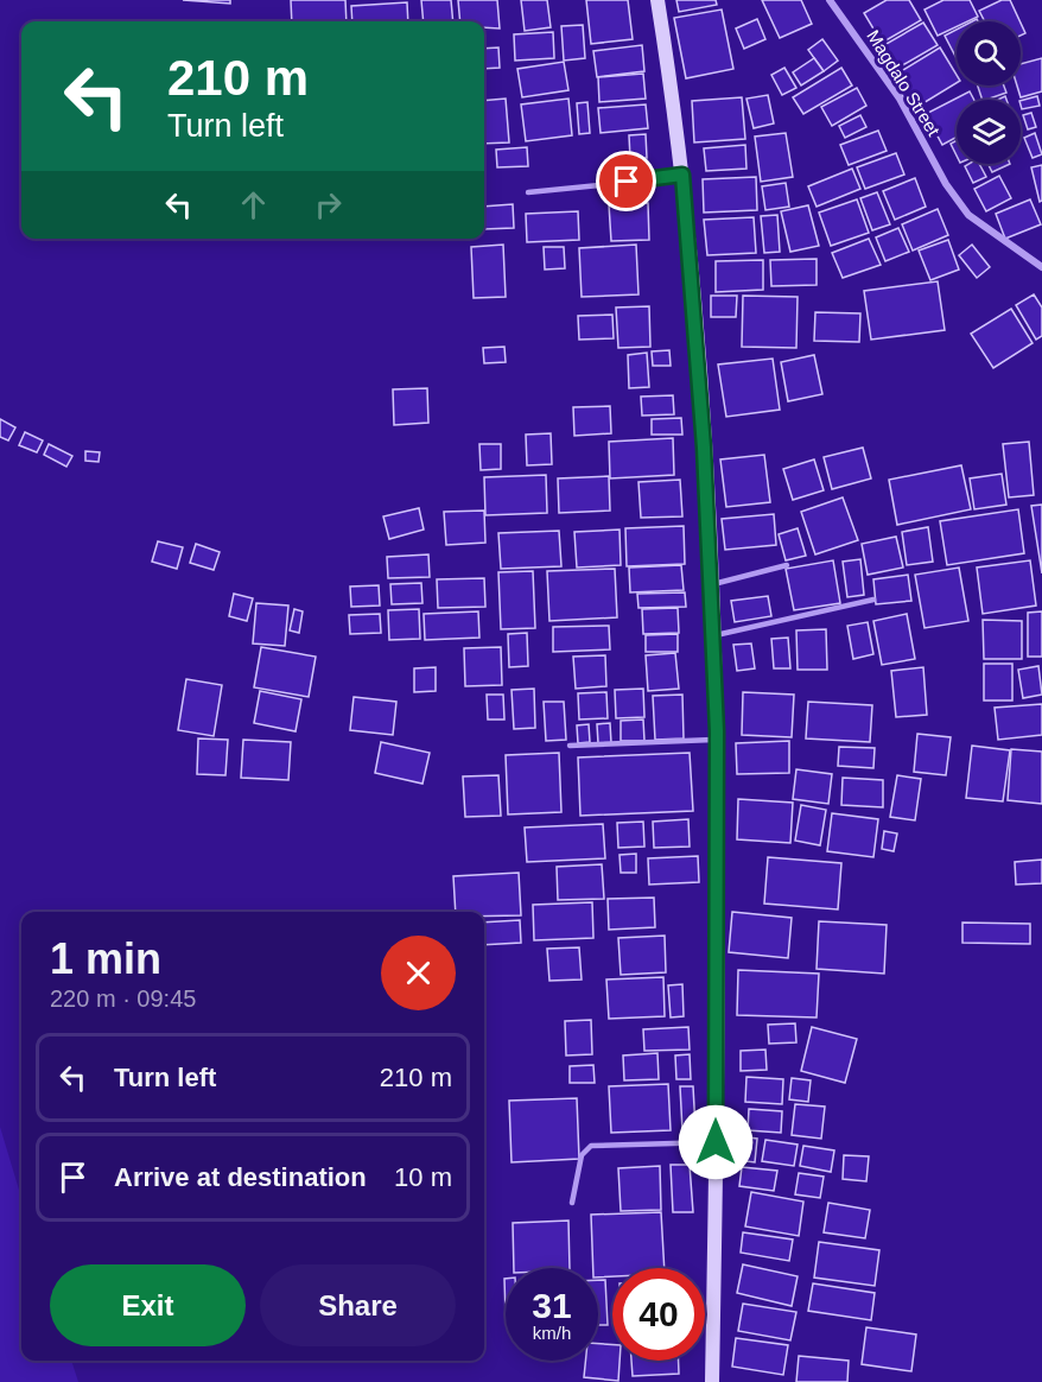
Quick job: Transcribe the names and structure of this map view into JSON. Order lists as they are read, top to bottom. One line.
{"streets":{"street":["Magdalo Street"]},"page":{"turn":["210 m","Turn left"],"heading":["1 min","220 m · 09:45"],"list":[{"name":"Turn left","value":"210 m"},{"name":"Arrive at destination","value":"10 m"}],"buttons":["Exit","Share"],"speed":"31 km/h","limit":"40"}}
